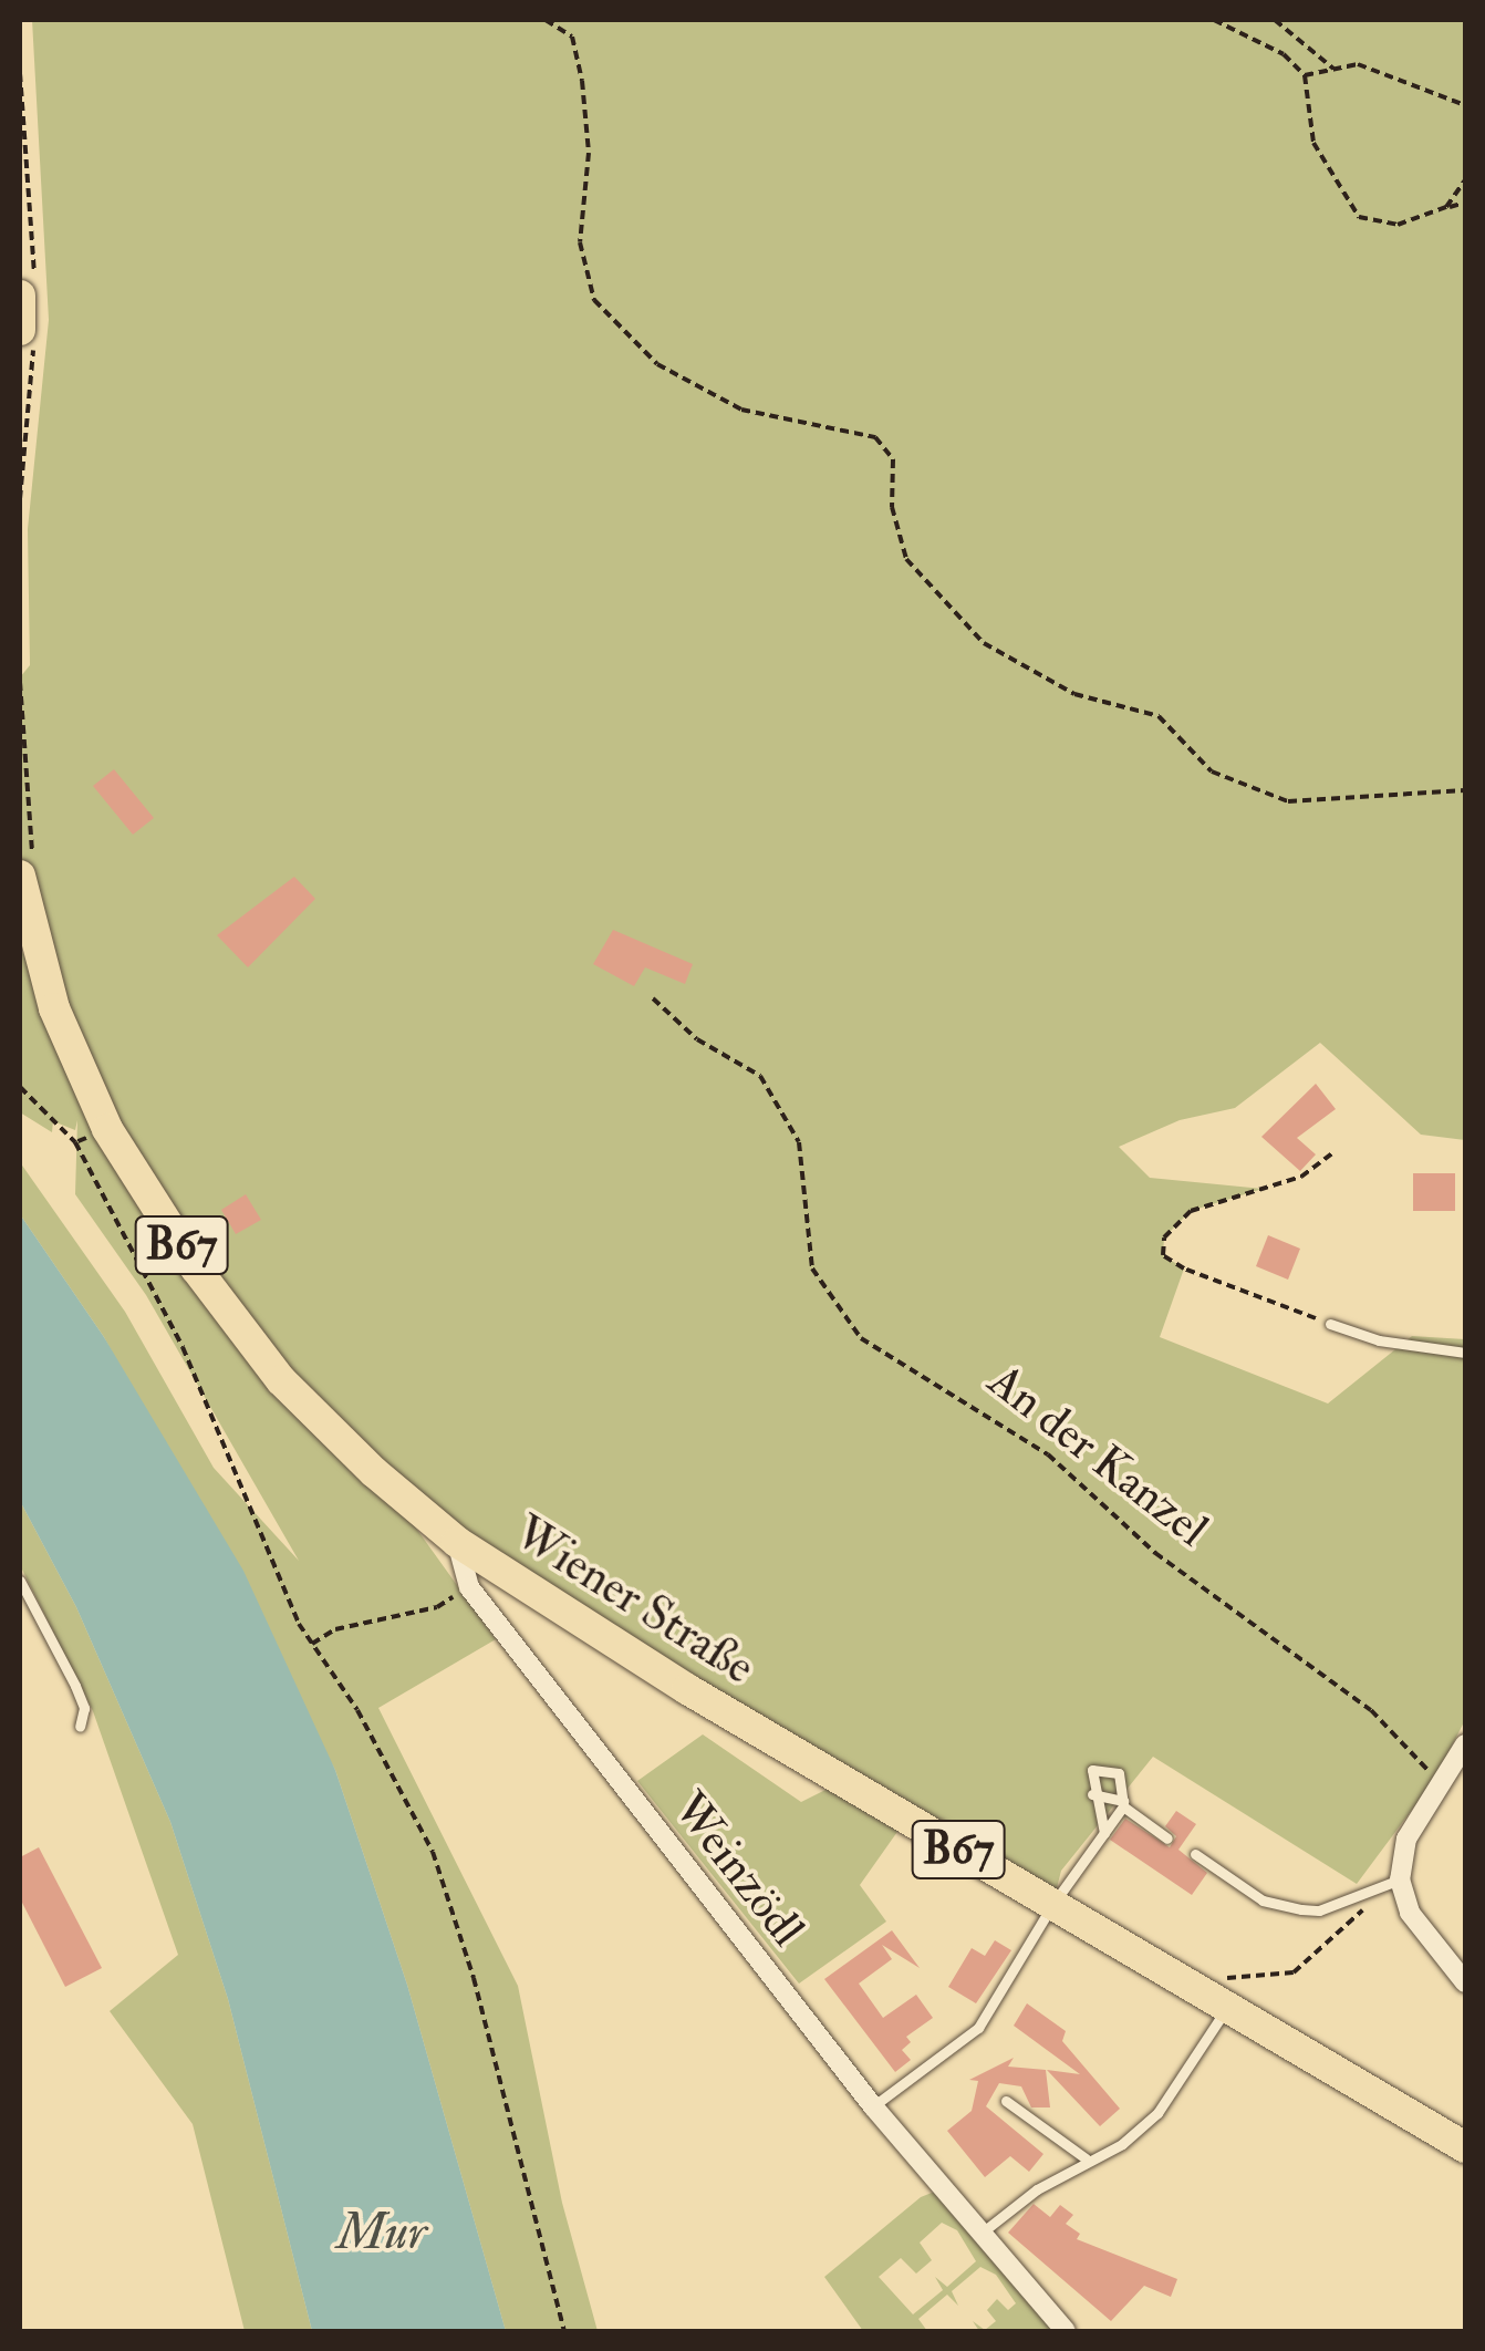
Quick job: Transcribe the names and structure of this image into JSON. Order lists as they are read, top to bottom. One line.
{"streets":{"main road":["B67","Wiener Straße"],"street":["Weinzödl"],"path":["An der Kanzel"]},"crossings":[["Wiener Straße","Weinzödl"]],"water":["Mur"]}
